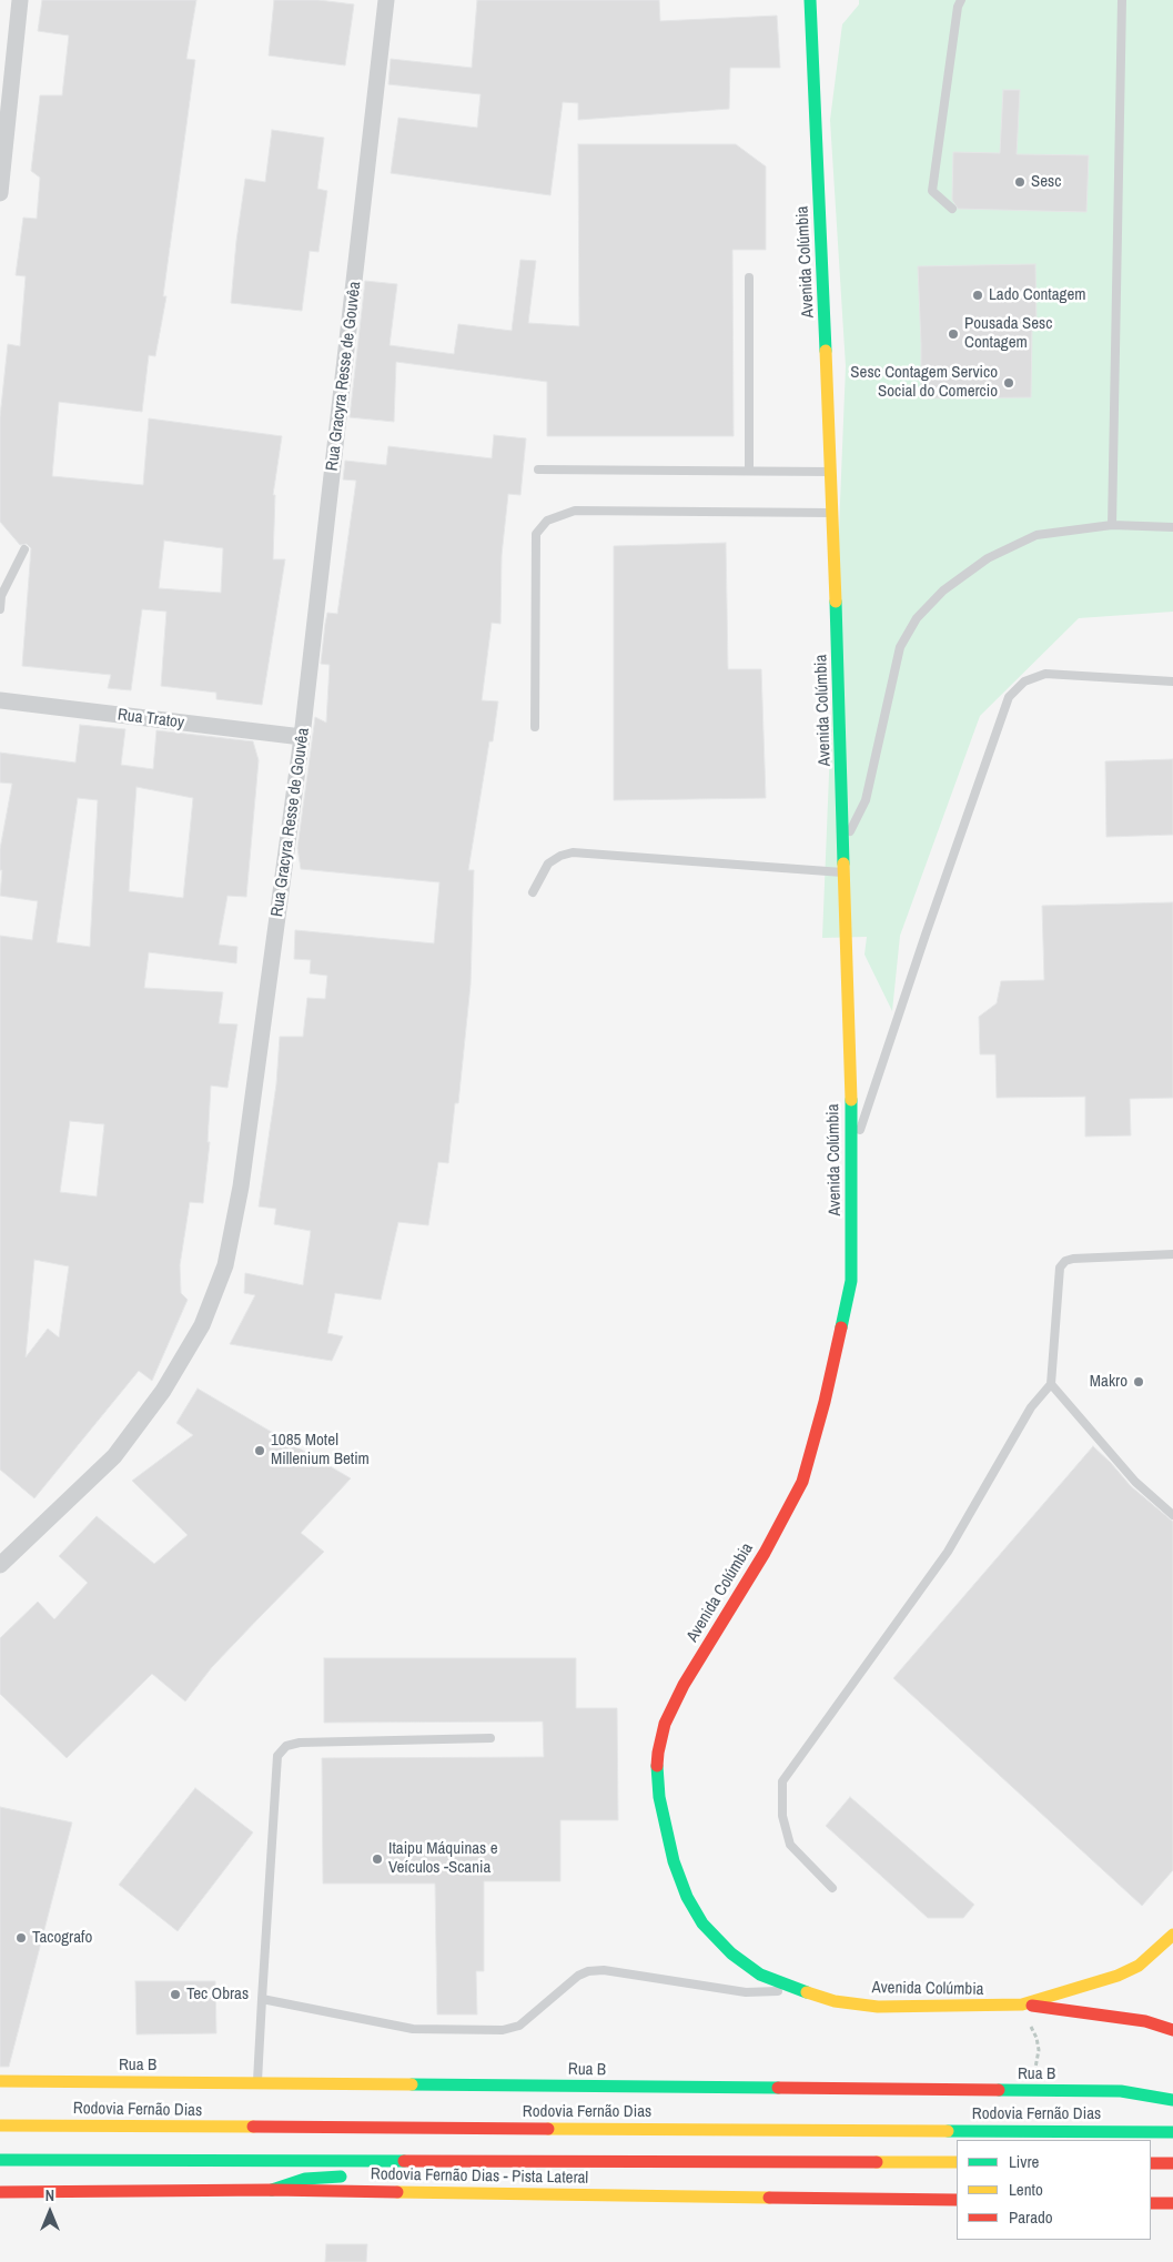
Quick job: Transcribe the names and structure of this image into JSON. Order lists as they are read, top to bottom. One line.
{"streets":{"main road":["Avenida Colúmbia","Rua B","Rodovia Fernão Dias","Rodovia Fernão Dias - Pista Lateral"],"street":["Rua Gracyra Resse de Gouvêa","Rua Tratoy"]},"crossings":[["Rua Gracyra Resse de Gouvêa","Rua Tratoy"]],"places":["Sesc","Lado Contagem","Pousada Sesc Contagem","Sesc Contagem Servico Social do Comercio","Makro","1085 Motel Millenium Betim","Itaipu Máquinas e Veículos -Scania","Tacografo","Tec Obras"],"legend":["Livre","Lento","Parado"],"north":"top"}
